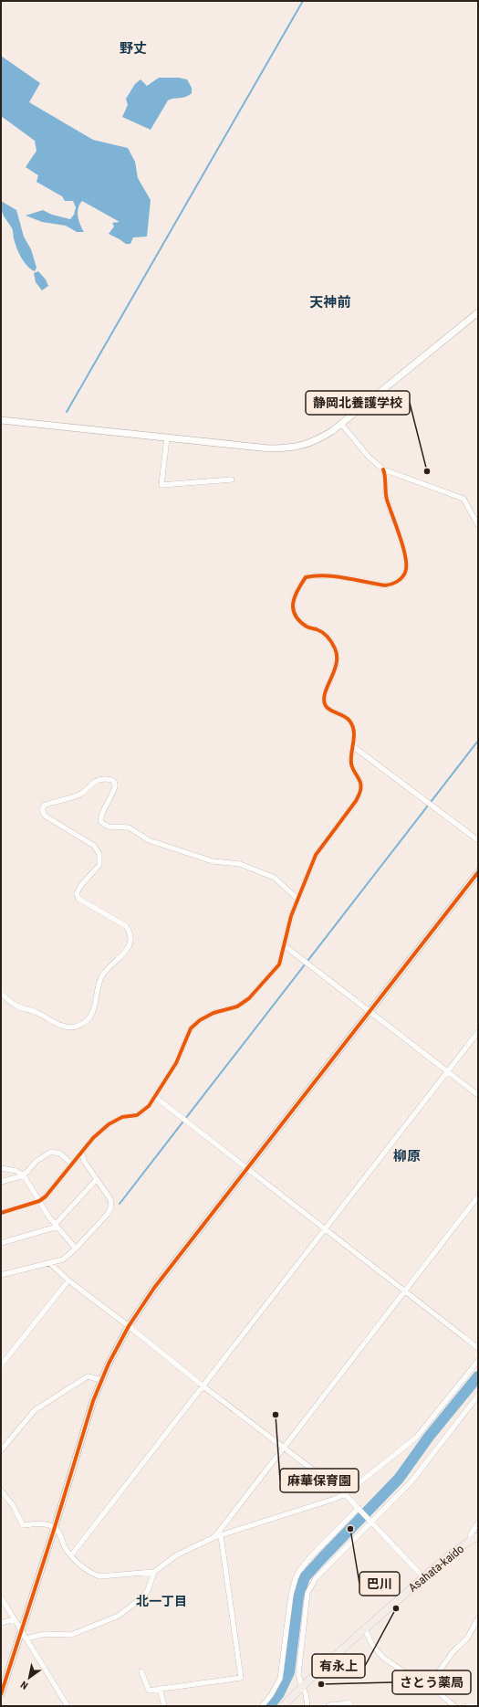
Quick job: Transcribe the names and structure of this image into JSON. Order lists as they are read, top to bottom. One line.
{"streets":{"main road":["Asahata-kaido"]},"districts":["野丈","天神前","柳原","北一丁目"],"places":["静岡北養護学校","麻華保育園","巴川","有永上","さとう薬局"],"north":"bottom left"}
